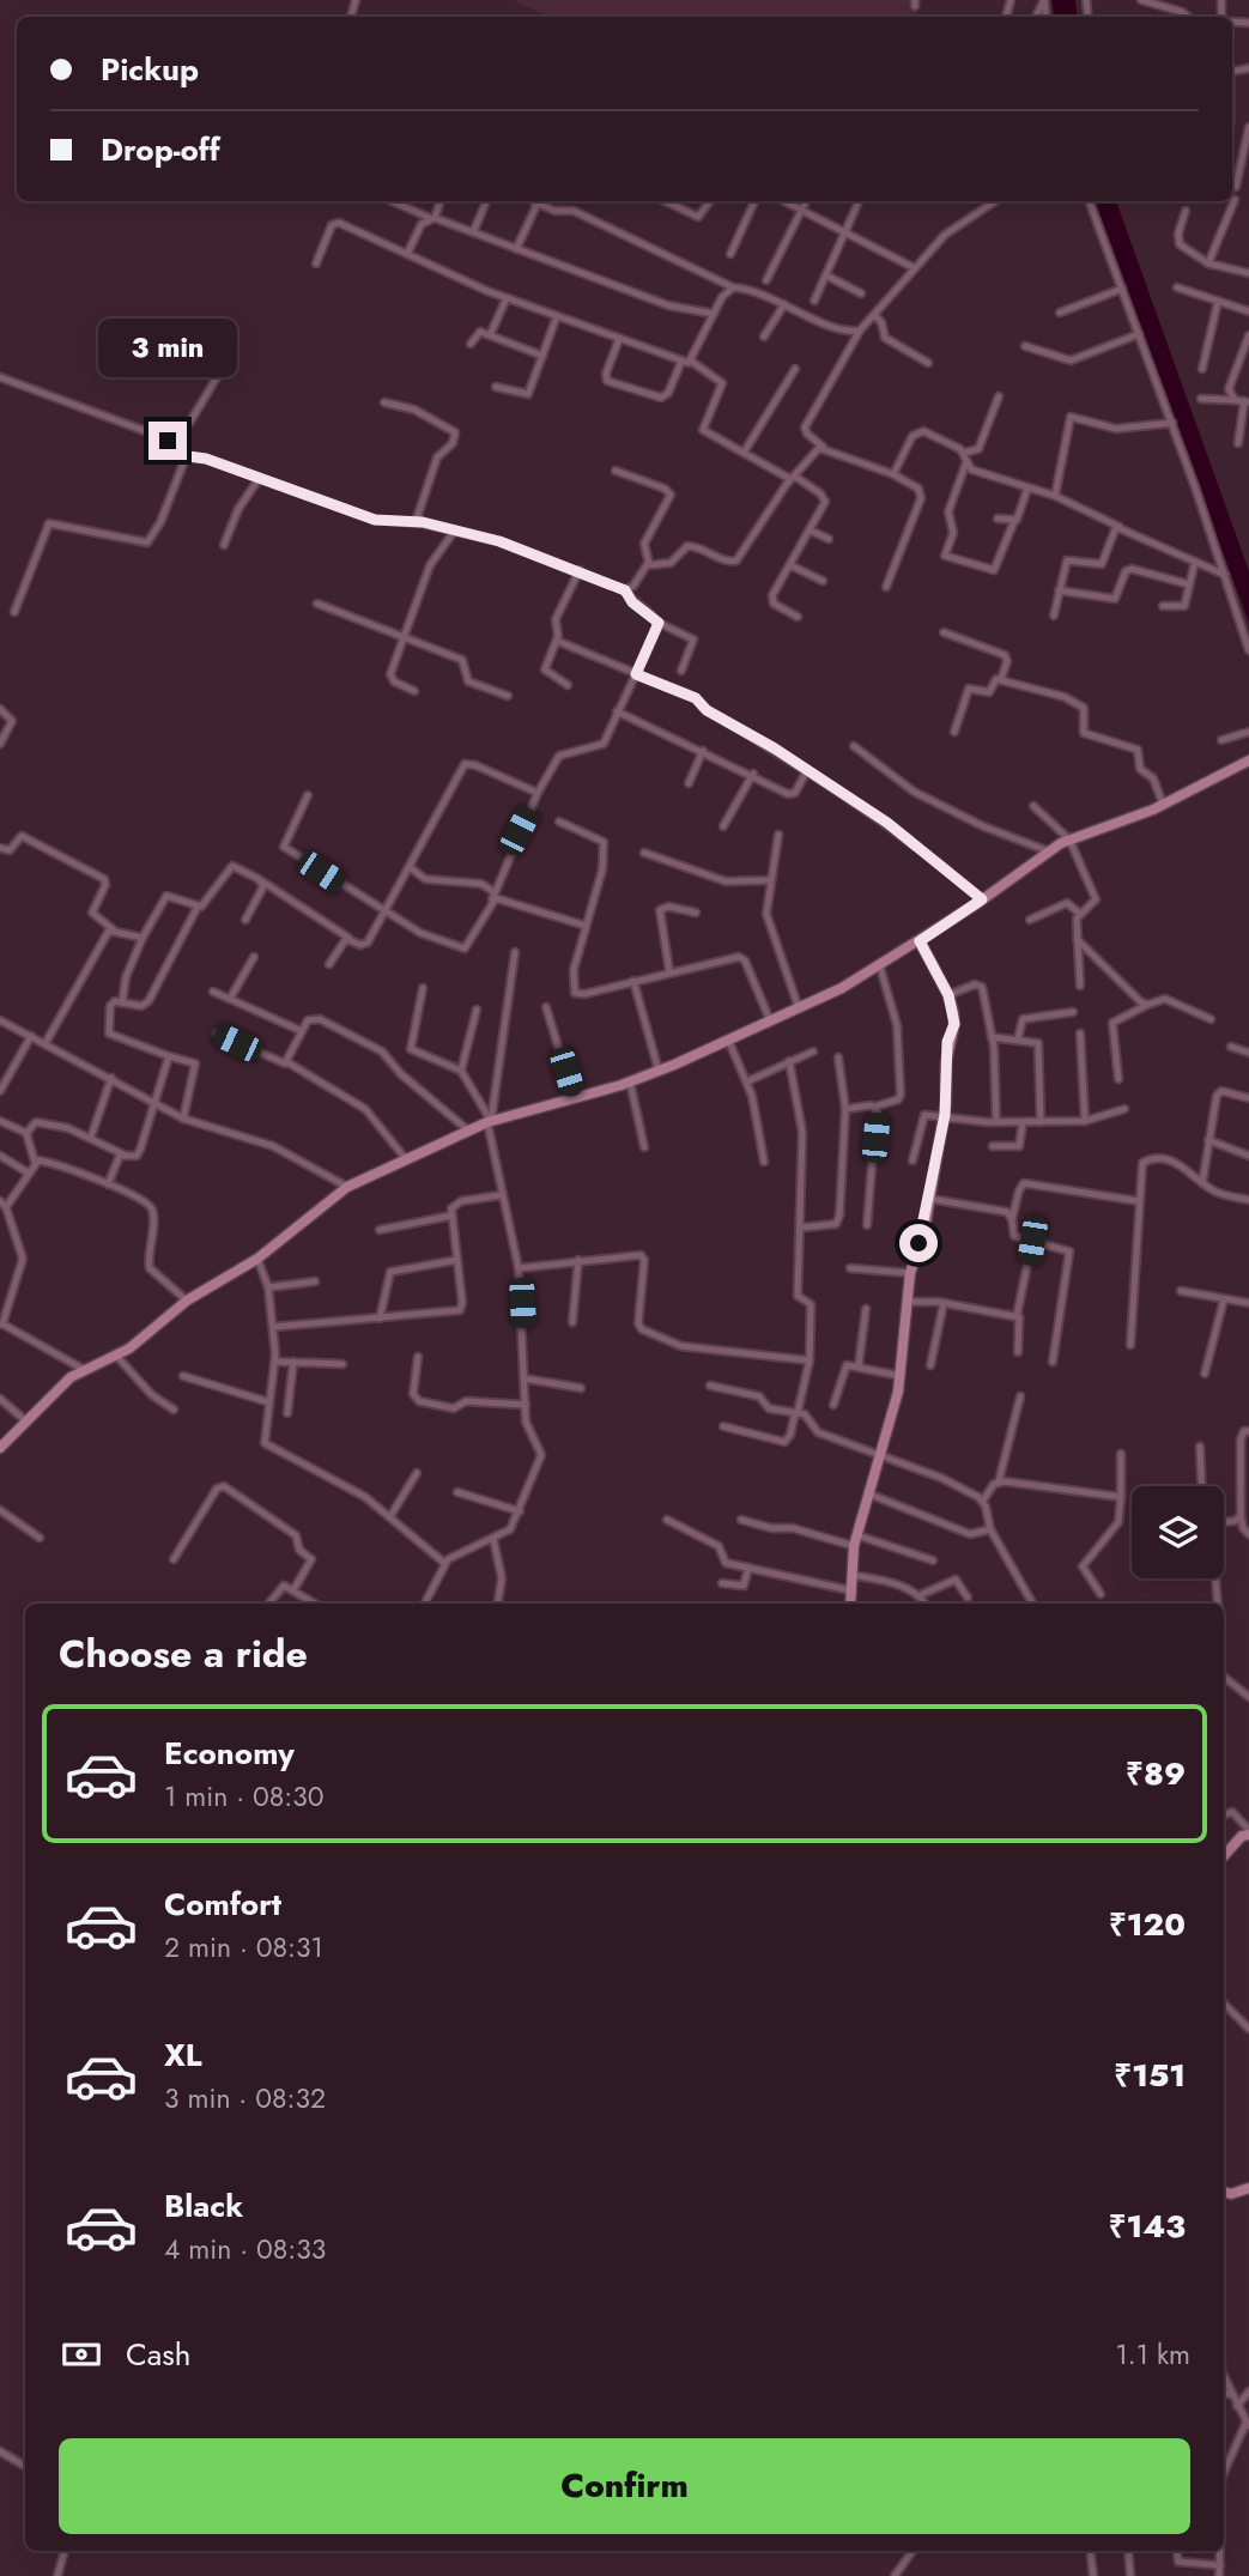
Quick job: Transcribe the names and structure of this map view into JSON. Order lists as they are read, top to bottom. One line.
{"page":{"banner":["Pickup","Drop-off"],"bubble":"3 min","heading":"Choose a ride","list":[{"name":"Economy","note":"1 min · 08:30","value":"₹89"},{"name":"Comfort","note":"2 min · 08:31","value":"₹120"},{"name":"XL","note":"3 min · 08:32","value":"₹151"},{"name":"Black","note":"4 min · 08:33","value":"₹143"}],"pay":["Cash","1.1 km"],"buttons":"Confirm"}}
